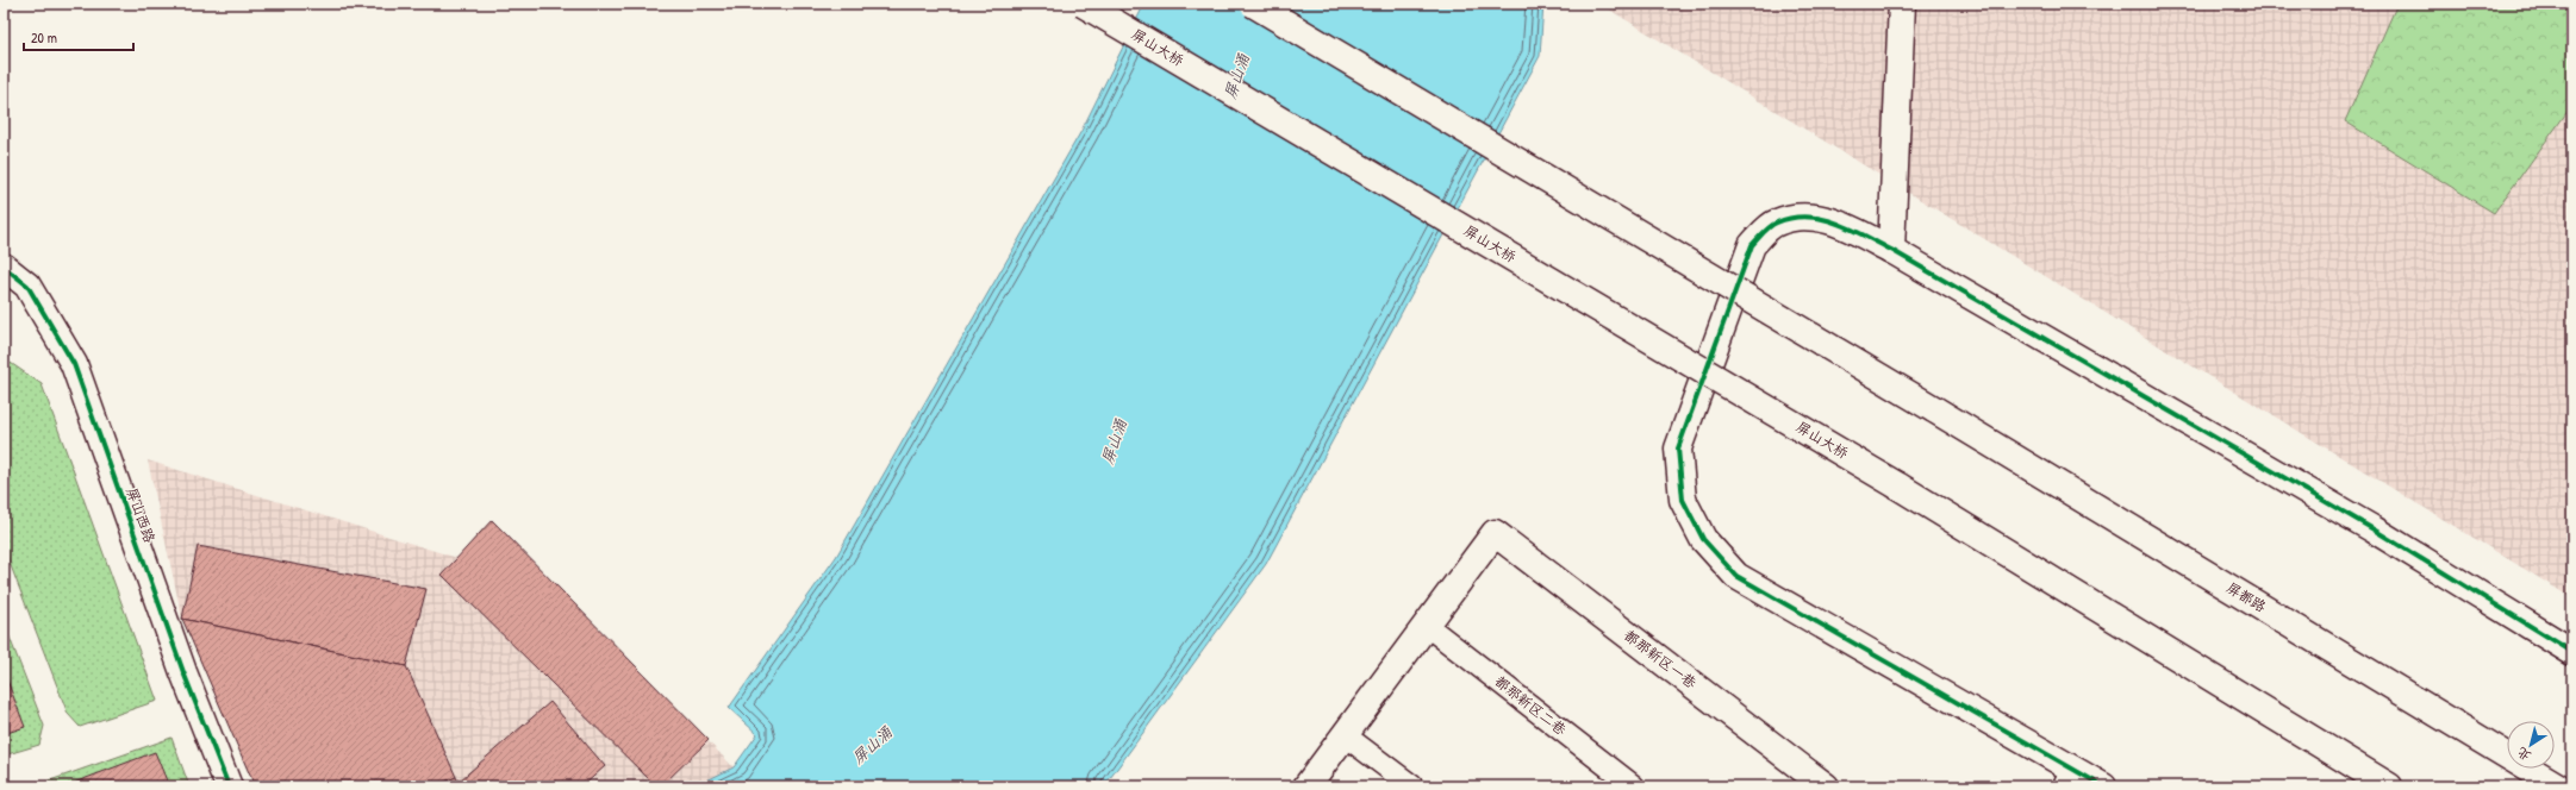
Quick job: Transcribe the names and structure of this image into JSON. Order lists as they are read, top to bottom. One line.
{"streets":{"main road":["屏山大桥","屏山西路","屏都路","都那新区一巷"],"lane":["都那新区二巷"]},"crossings":[["都那新区一巷","都那新区二巷"]],"water":["屏山涌"],"scale_bar":"20 m","north":"bottom left"}
